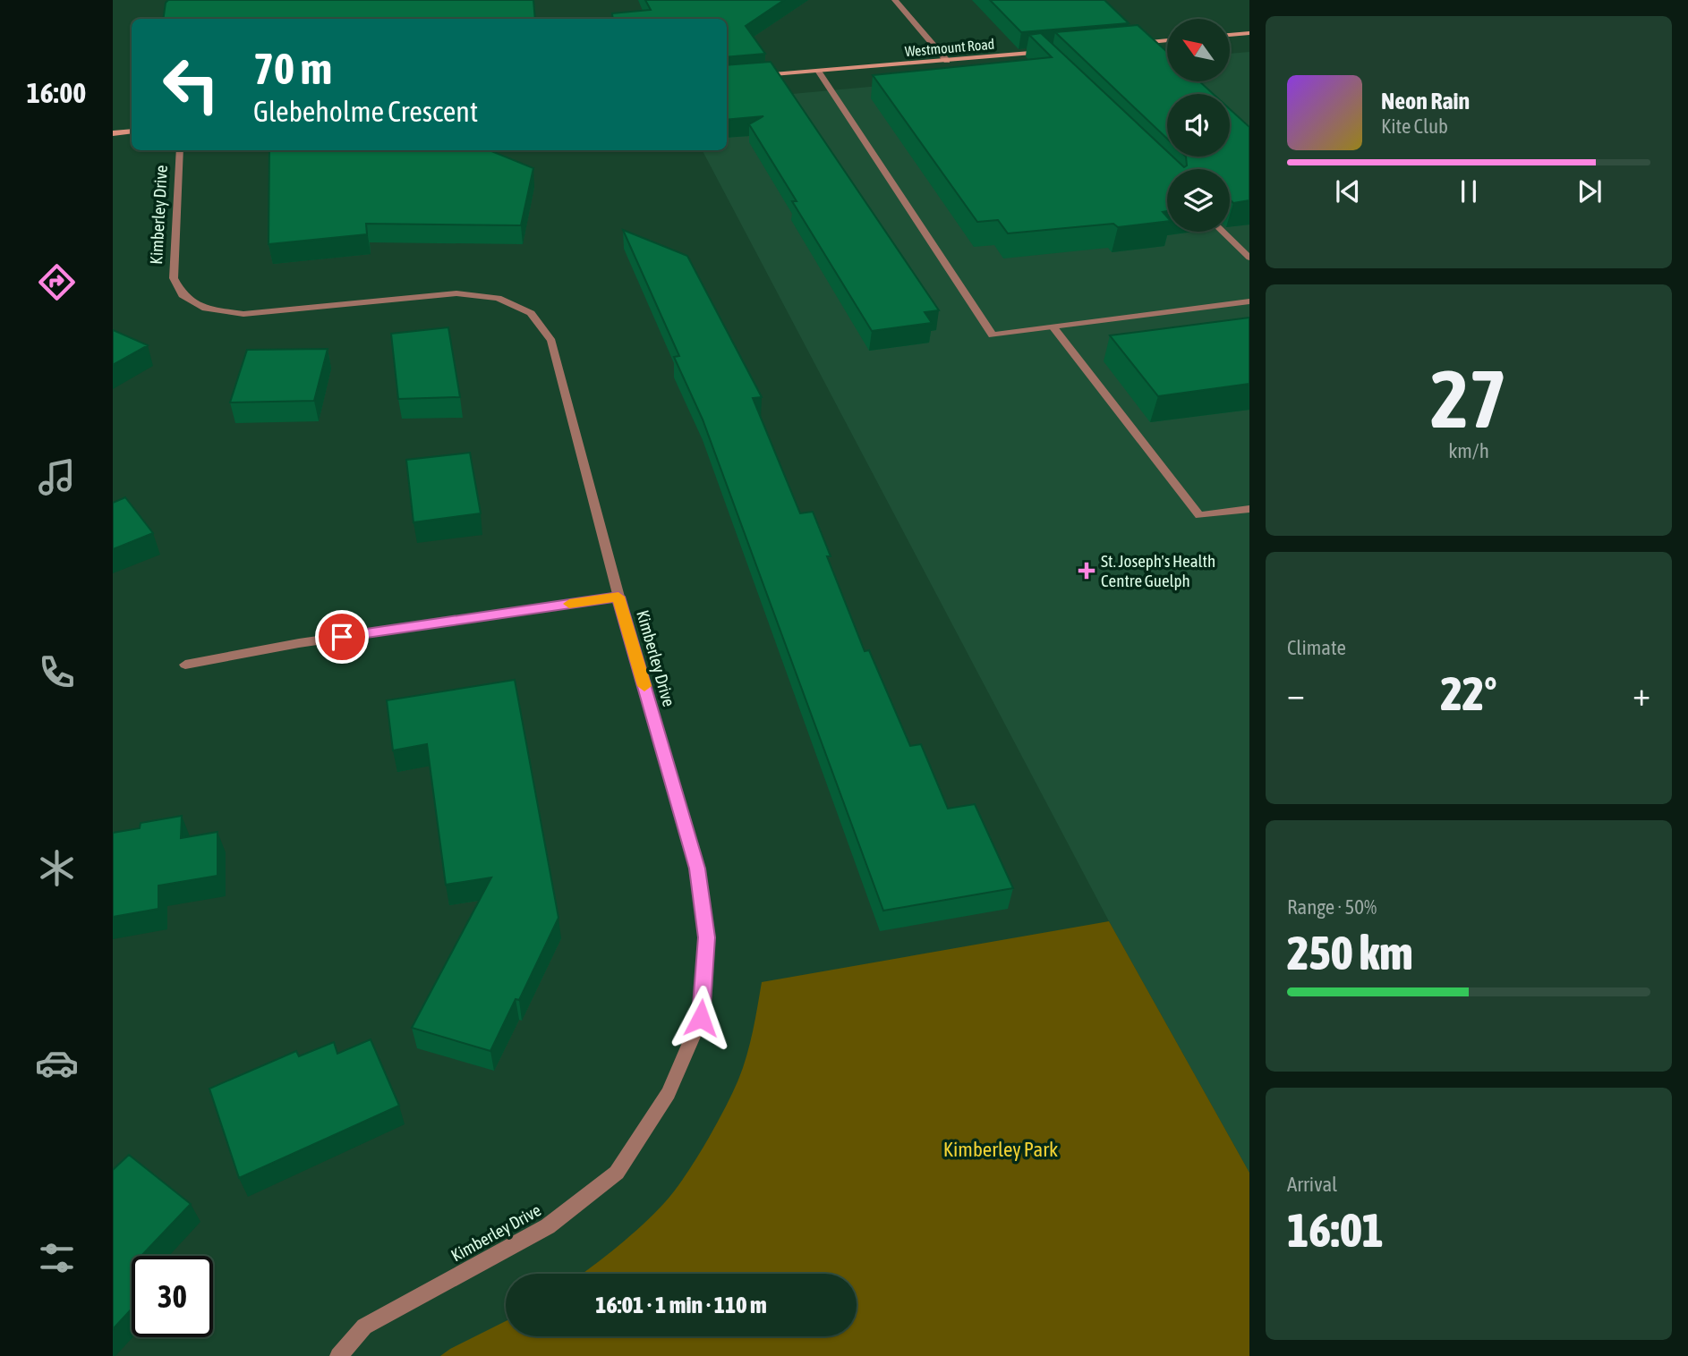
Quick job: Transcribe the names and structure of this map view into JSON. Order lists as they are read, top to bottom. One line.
{"streets":{"street":["Westmount Road","Kimberley Drive"]},"parks":["Kimberley Park"],"places":{"health":["St. Joseph's Health Centre Guelph"]},"north":"top left","page":{"tabs":"16:00","turn":["70 m","Glebeholme Crescent"],"song":["Neon Rain","Kite Club"],"tile":[["27","km/h"],"Climate",["Range · 50%","250 km"],["Arrival","16:01"]],"heat":["−","22°","+"],"limit":"30","trip":"16:01 · 1 min · 110 m"}}
